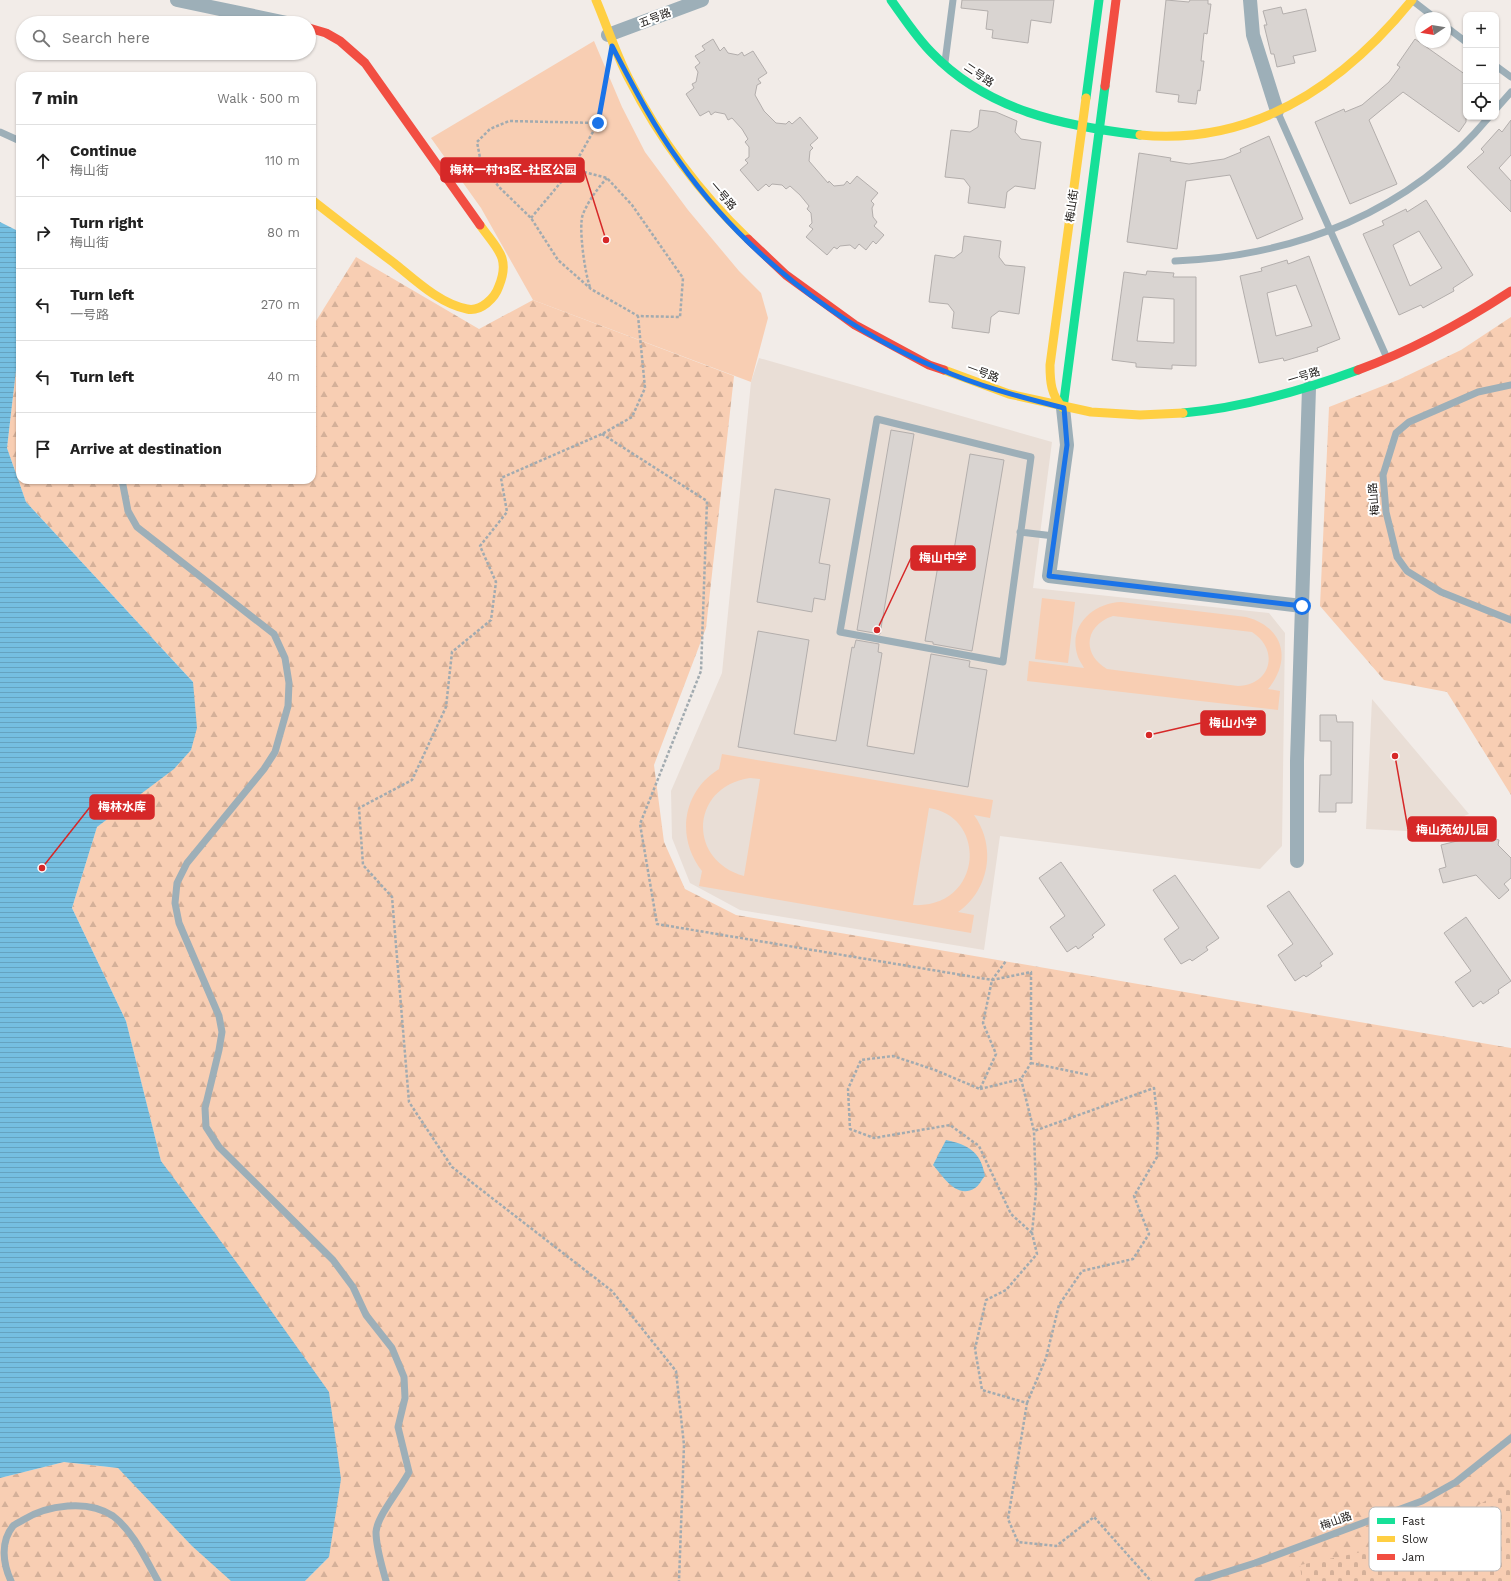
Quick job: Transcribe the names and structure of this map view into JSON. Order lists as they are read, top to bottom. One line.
{"streets":{"street":["五号路","二号路","一号路","梅山街"],"lane":["梅山路"]},"crossings":[["五号路","一号路"],["二号路","梅山街"],["一号路","梅山街"]],"places":["梅林一村13区-社区公园","梅山中学","梅山小学","梅山苑幼儿园","梅林水库"],"legend":["Fast","Slow","Jam"],"north":"left","page":{"map_buttons":["+","−"],"search":"Search here","heading":["7 min","Walk · 500 m"],"list":[["Continue","梅山街","110 m"],["Turn right","梅山街","80 m"],["Turn left","一号路","270 m"],["Turn left","40 m"],"Arrive at destination"]}}
